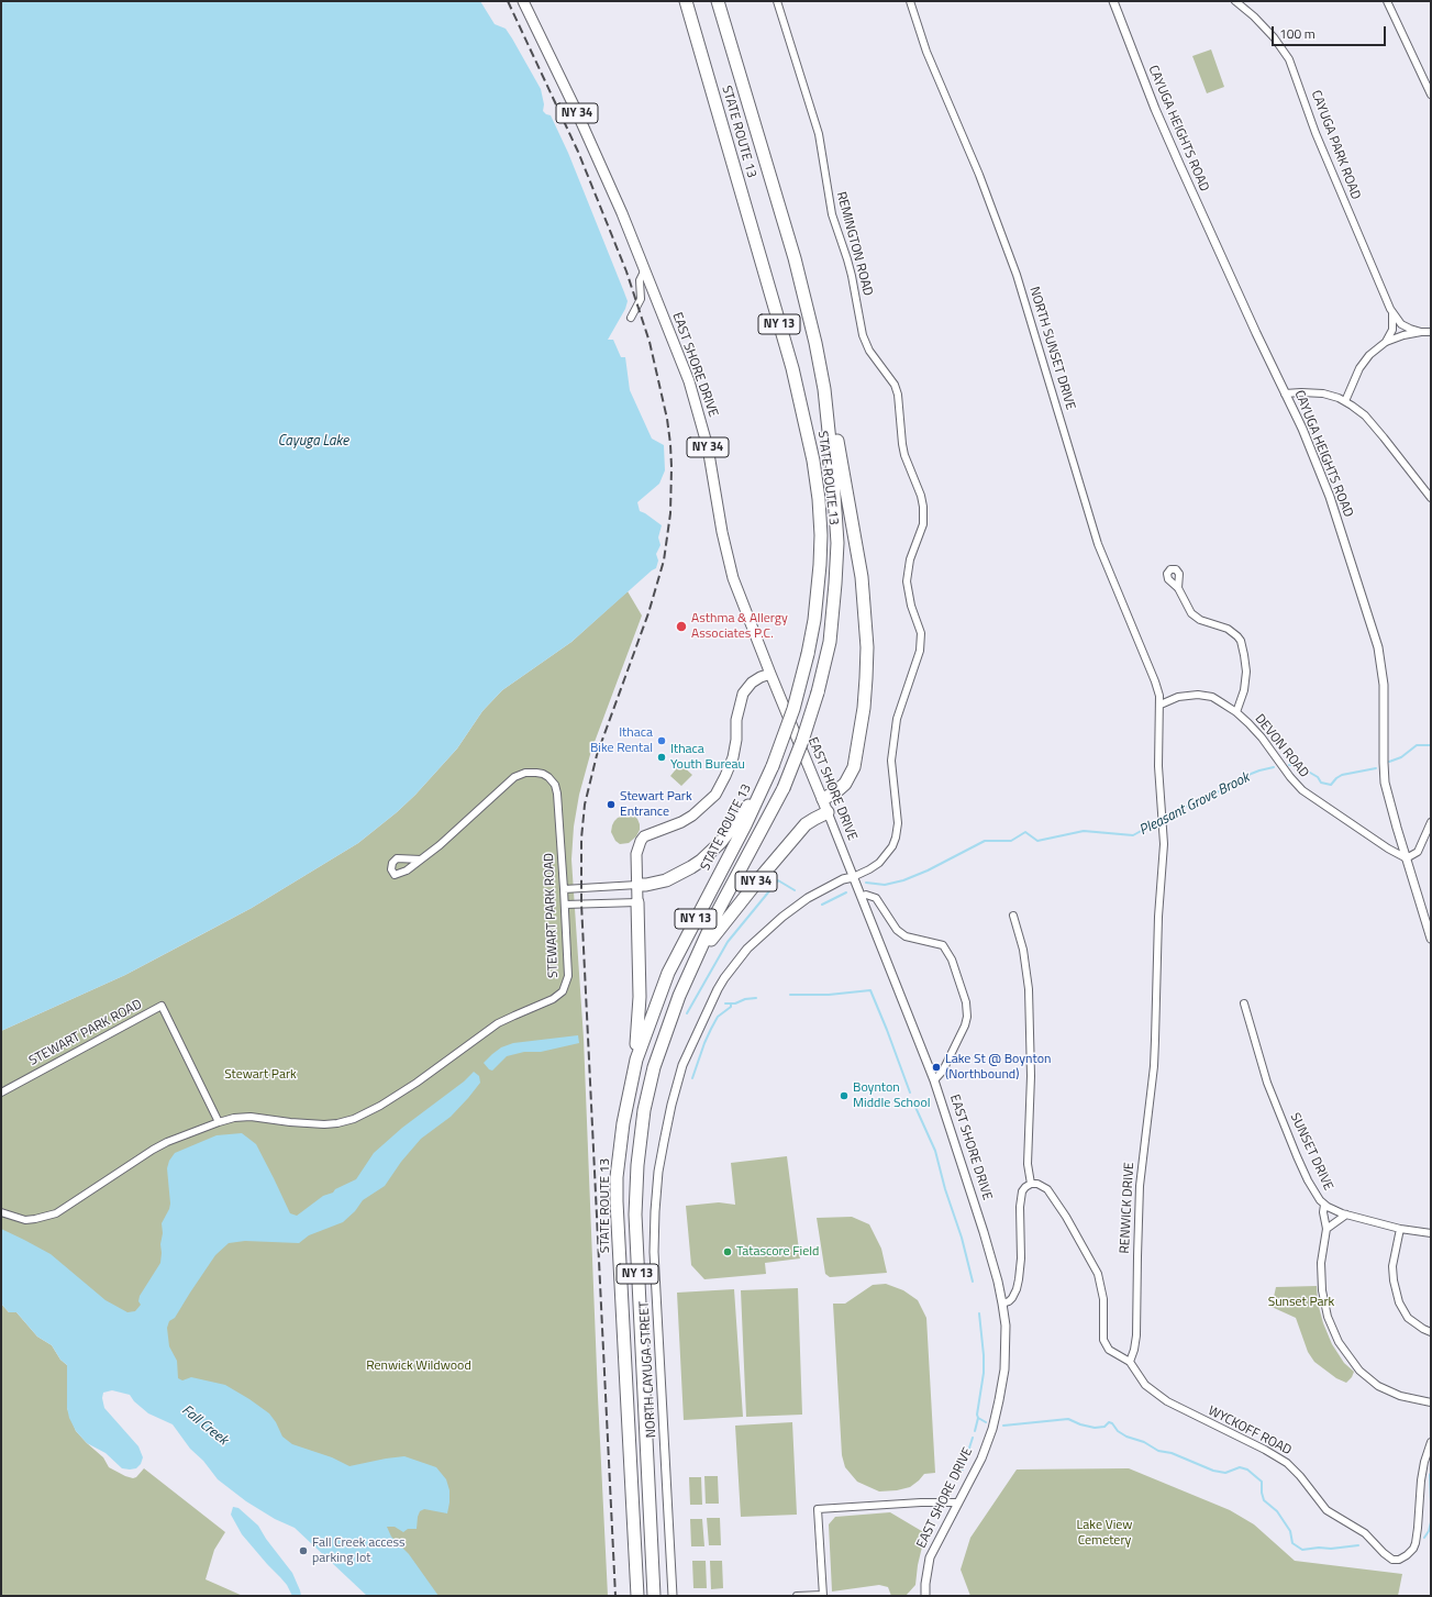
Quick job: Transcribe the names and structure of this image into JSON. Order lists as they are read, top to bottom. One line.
{"streets":{"highway":["NY 34","STATE ROUTE 13","NY 13"],"main road":["EAST SHORE DRIVE"],"street":["CAYUGA HEIGHTS ROAD","CAYUGA PARK ROAD","REMINGTON ROAD","NORTH SUNSET DRIVE","DEVON ROAD","STEWART PARK ROAD","SUNSET DRIVE","RENWICK DRIVE","NORTH CAYUGA STREET","WYCKOFF ROAD"]},"crossings":[["NY 34","STATE ROUTE 13"],["NY 34","EAST SHORE DRIVE"],["CAYUGA HEIGHTS ROAD","DEVON ROAD"],["REMINGTON ROAD","EAST SHORE DRIVE"],["REMINGTON ROAD","NORTH CAYUGA STREET"],["NORTH SUNSET DRIVE","DEVON ROAD"],["NORTH SUNSET DRIVE","RENWICK DRIVE"],["EAST SHORE DRIVE","NORTH CAYUGA STREET"],["DEVON ROAD","RENWICK DRIVE"],["RENWICK DRIVE","WYCKOFF ROAD"]],"water":["Cayuga Lake","Pleasant Grove Brook","Fall Creek"],"parks":["Stewart Park","Sunset Park","Renwick Wildwood","Lake View Cemetery"],"places":["Asthma & Allergy Associates P.C.","Ithaca Bike Rental","Ithaca Youth Bureau","Stewart Park Entrance","Lake St @ Boynton (Northbound)","Boynton Middle School","Tatascore Field","Fall Creek access parking lot"],"scale_bar":"100 m"}
